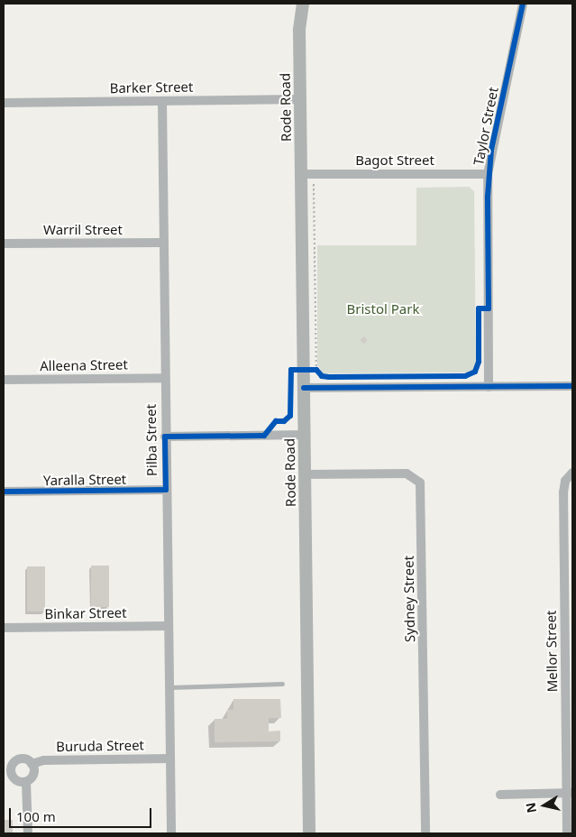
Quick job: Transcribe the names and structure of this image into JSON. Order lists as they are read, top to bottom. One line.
{"streets":{"main road":["Rode Road"],"street":["Barker Street","Taylor Street","Bagot Street","Warril Street","Alleena Street","Pilba Street","Yaralla Street","Sydney Street","Binkar Street","Mellor Street","Buruda Street"]},"crossings":[["Barker Street","Rode Road"],["Barker Street","Pilba Street"],["Rode Road","Bagot Street"],["Rode Road","Sydney Street"],["Taylor Street","Bagot Street"],["Warril Street","Pilba Street"],["Alleena Street","Pilba Street"],["Pilba Street","Yaralla Street"],["Pilba Street","Binkar Street"],["Pilba Street","Buruda Street"]],"parks":["Bristol Park"],"scale_bar":"100 m","north":"left"}
